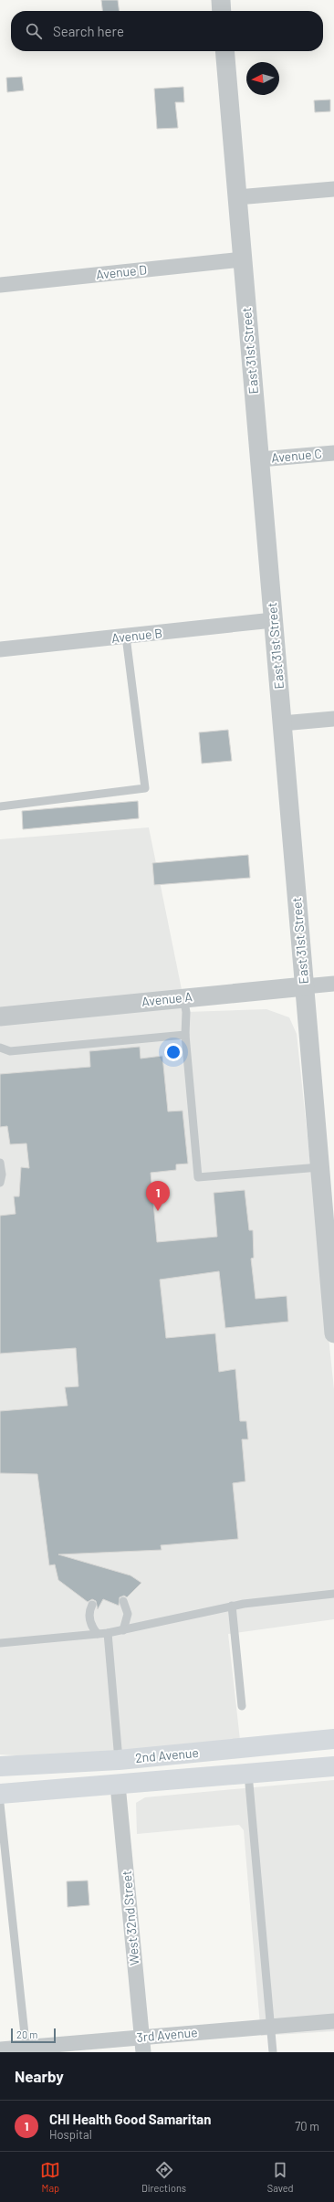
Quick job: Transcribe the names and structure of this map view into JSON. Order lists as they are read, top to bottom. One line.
{"streets":{"main road":["2nd Avenue"],"street":["Avenue D","East 31st Street","Avenue C","Avenue B","Avenue A","West 32nd Street","3rd Avenue"]},"crossings":[["Avenue D","East 31st Street"],["East 31st Street","Avenue C"],["East 31st Street","Avenue B"],["East 31st Street","Avenue A"],["2nd Avenue","West 32nd Street"],["West 32nd Street","3rd Avenue"]],"scale_bar":"20 m","north":"left","page":{"search":"Search here","pins":"1","scale":"20 m","heading":"Nearby","list":[{"mark":"1","name":"CHI Health Good Samaritan","note":"Hospital","value":"70 m"}],"nav":["Map","Directions","Saved"]}}
